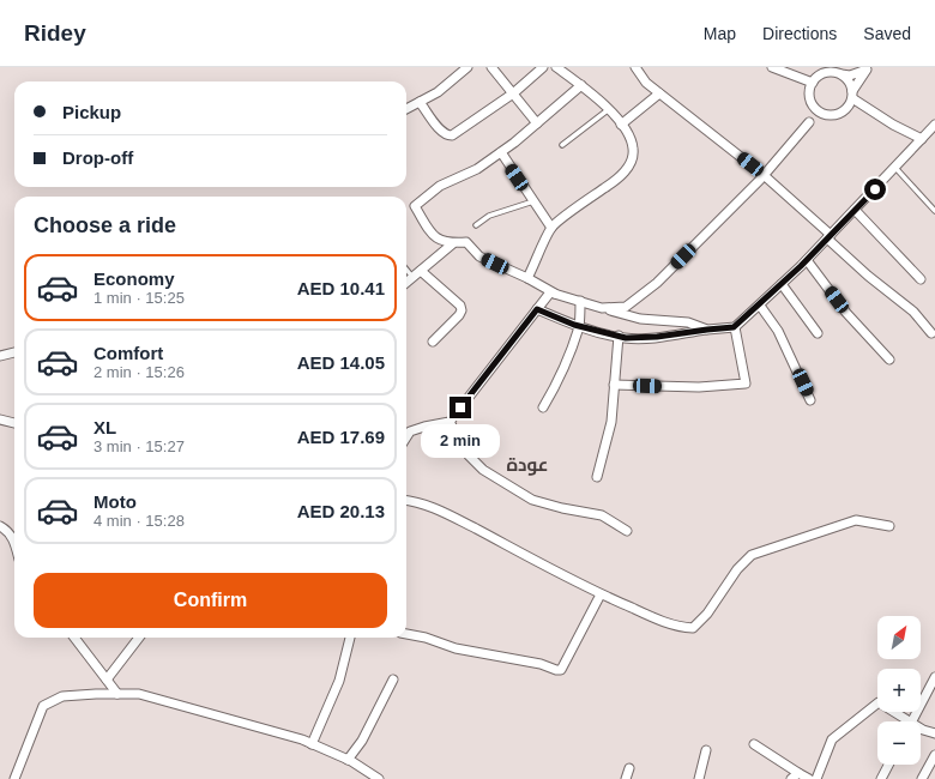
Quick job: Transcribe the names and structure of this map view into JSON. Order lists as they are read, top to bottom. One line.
{"districts":["عودة"],"north":"top right","page":{"header":"Ridey","nav":["Map","Directions","Saved"],"banner":["Pickup","Drop-off"],"heading":"Choose a ride","list":[{"name":"Economy","note":"1 min · 15:25","value":"AED 10.41"},{"name":"Comfort","note":"2 min · 15:26","value":"AED 14.05"},{"name":"XL","note":"3 min · 15:27","value":"AED 17.69"},{"name":"Moto","note":"4 min · 15:28","value":"AED 20.13"}],"bubble":"2 min","buttons":"Confirm","map_buttons":["+","−"]}}
